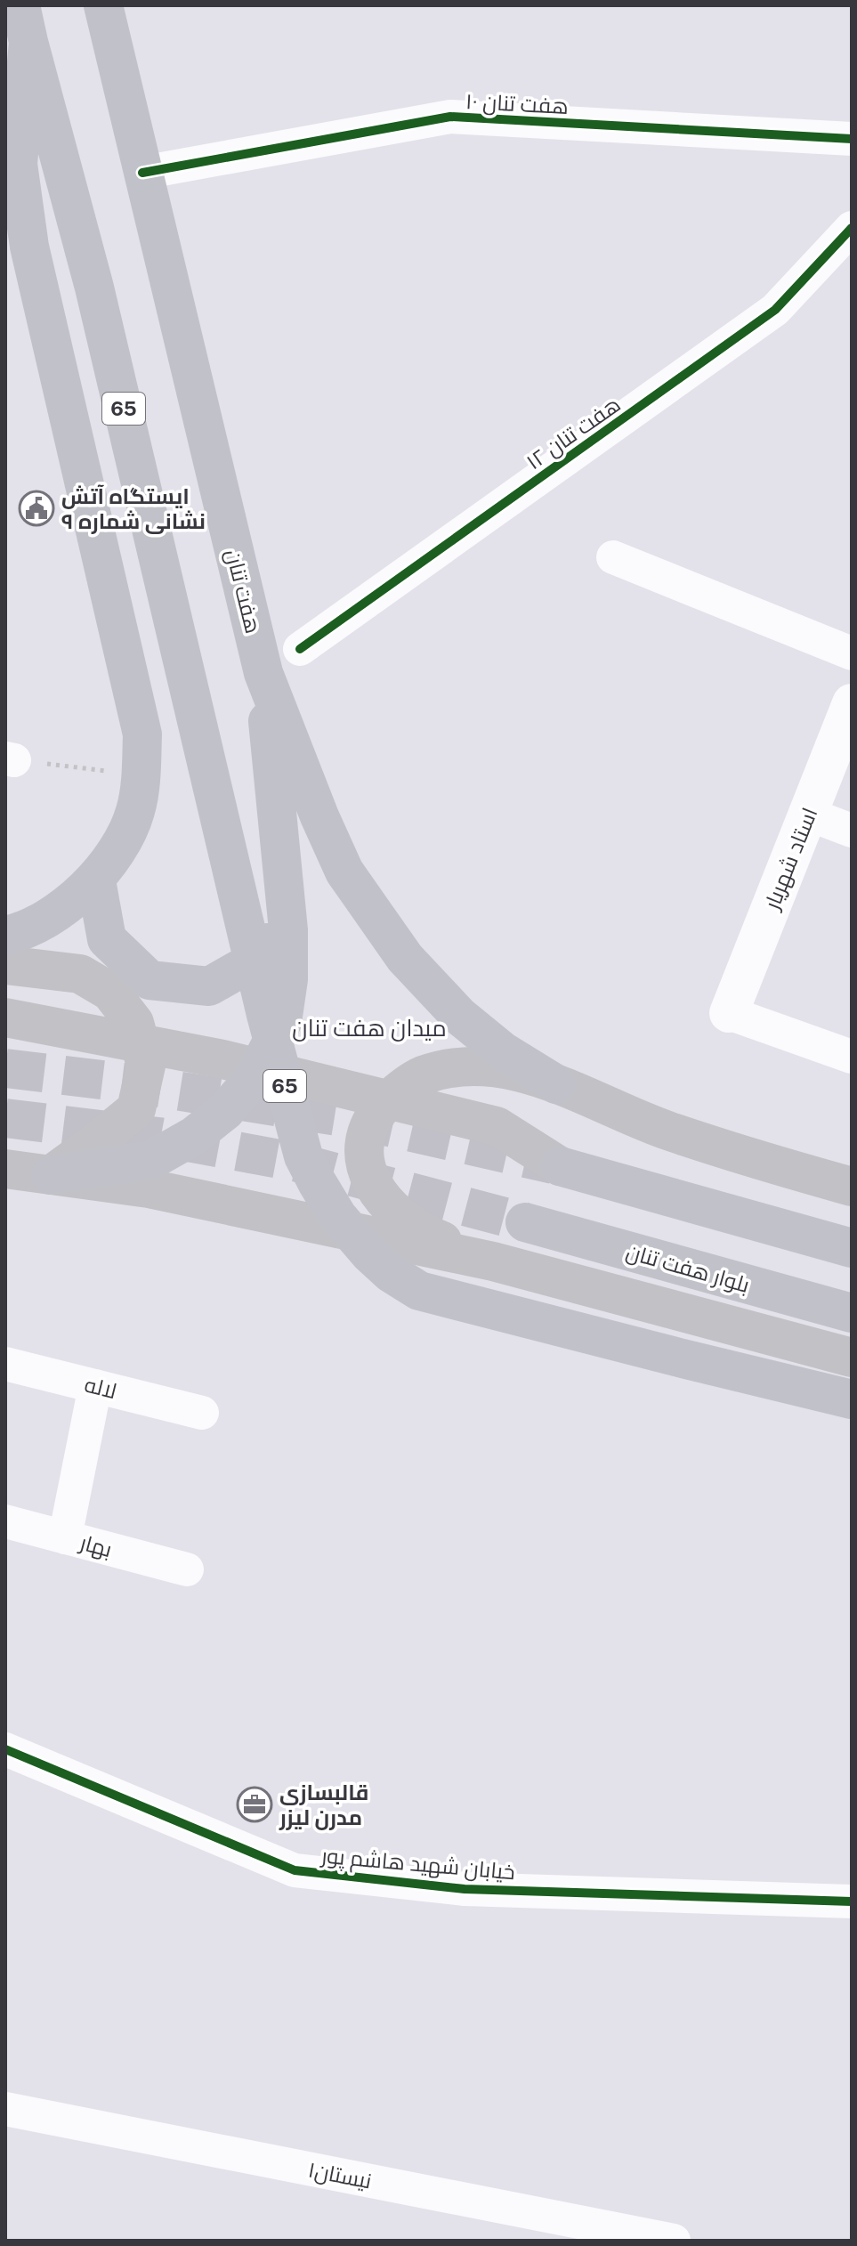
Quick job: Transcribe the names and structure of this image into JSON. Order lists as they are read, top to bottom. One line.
{"streets":{"main road":["65","هفت تنان","بلوار هفت تنان"],"street":["هفت تنان ۱۰","هفت تنان ۱۲","استاد شهریار","لاله ‍","بهار","خیابان شهید هاشم پور","۱نیستان"]},"crossings":[["هفت تنان ۱۰","هفت تنان"]],"districts":["میدان هفت تنان"],"places":{"public building":["ایستگاه آتش نشانی شماره ۹"],"office":["قالبسازی مدرن لیزر"]}}
